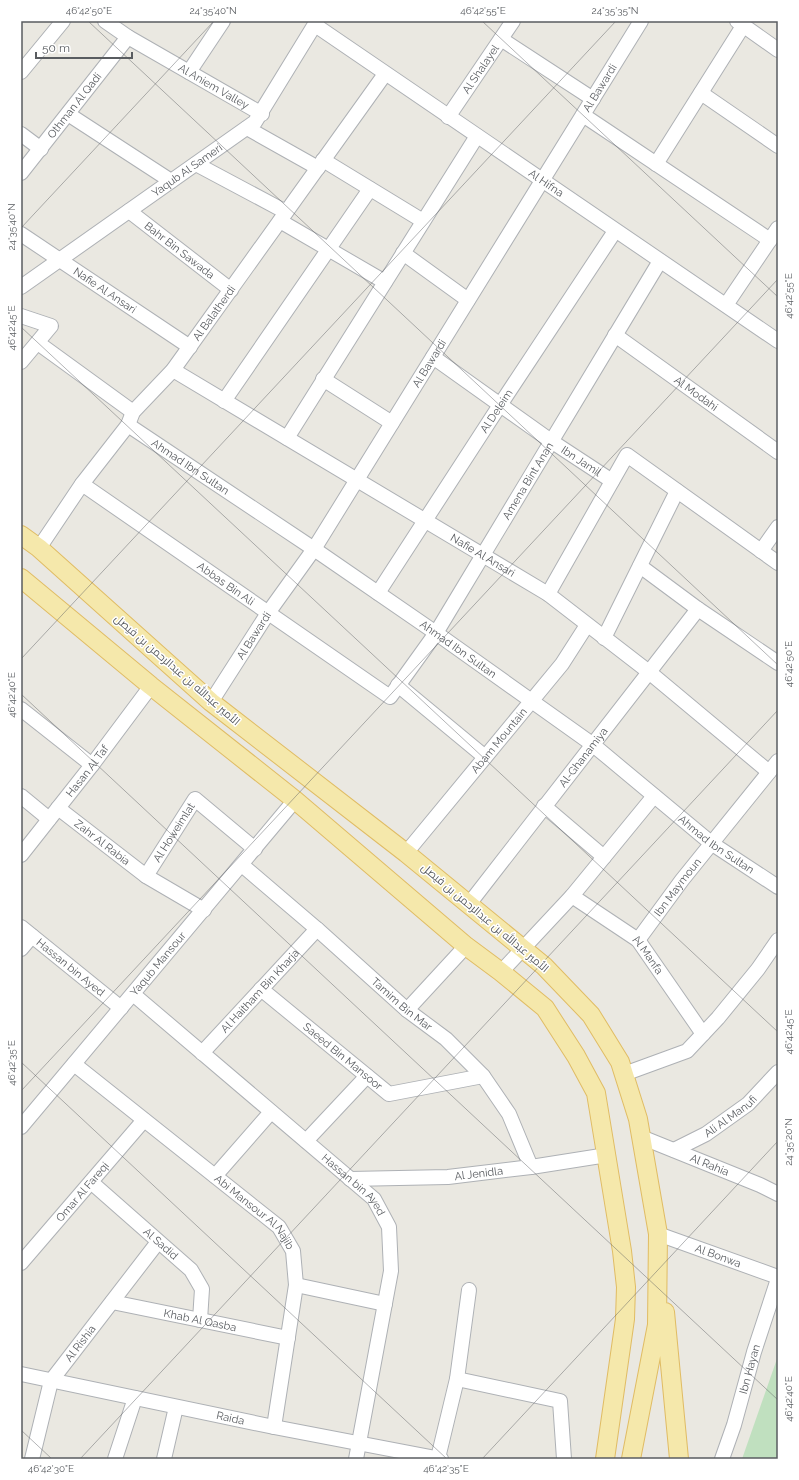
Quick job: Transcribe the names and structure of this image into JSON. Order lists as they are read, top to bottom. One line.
{"streets":{"main road":["الأمير عبدالله بن عبدالرحمن بن فيصل"],"street":["Al Shalayel","Al Aniem Valley","Al Bawardi","Othman Al Qadi","Yaqub Al Sameri","Al Hifna","Bahr Bin Sawada","Nafie Al Ansari","Al Balatherdi","Al Modahi","Al Deleim","Ibn Jamil","Ahmad Ibn Sultan","Amena Bint Anan","Abbas Bin Ali","Abam Mountain","Al-Ghanamiya","Hasan Al Taf","Al Howeimlat","Zahr Al Rabia","Ibn Maymoun","Al Manfa","Yaqub Mansour","Hassan bin Ayed","Al Haitham Bin Kharja","Tamim Bin Mar","Saeed Bin Mansoor","Ali Al Manufi","Al Rahia","Al Jenidla","Omar Al Fareqi","Abi Mansour Al Najib","Al Sadid","Al Bonwa","Khab Al Qasba","Al Rishia","Ibn Hayan","Raida"]},"crossings":[["Al Shalayel","Al Hifna"],["Al Aniem Valley","Othman Al Qadi"],["Al Aniem Valley","Yaqub Al Sameri"],["Al Aniem Valley","Al Balatherdi"],["Al Bawardi","Al Hifna"],["Al Bawardi","Nafie Al Ansari"],["Al Bawardi","Ibn Jamil"],["Al Bawardi","Ahmad Ibn Sultan"],["Al Bawardi","Abbas Bin Ali"],["Al Bawardi","الأمير عبدالله بن عبدالرحمن بن فيصل"],["Yaqub Al Sameri","Al Hifna"],["Yaqub Al Sameri","Bahr Bin Sawada"],["Yaqub Al Sameri","Nafie Al Ansari"],["Al Hifna","Al Balatherdi"],["Al Hifna","Al Deleim"],["Al Hifna","Amena Bint Anan"],["Bahr Bin Sawada","Al Balatherdi"],["Nafie Al Ansari","Al Balatherdi"],["Nafie Al Ansari","Al Deleim"],["Nafie Al Ansari","Ibn Jamil"],["Nafie Al Ansari","Amena Bint Anan"],["Nafie Al Ansari","Abam Mountain"],["Nafie Al Ansari","Al-Ghanamiya"],["Nafie Al Ansari","Ibn Maymoun"],["Al Balatherdi","Ahmad Ibn Sultan"],["Al Balatherdi","Abbas Bin Ali"],["Al Balatherdi","الأمير عبدالله بن عبدالرحمن بن فيصل"],["Al Modahi","Amena Bint Anan"],["Al Deleim","Ibn Jamil"],["Al Deleim","Ahmad Ibn Sultan"],["Ibn Jamil","Amena Bint Anan"],["Ahmad Ibn Sultan","Amena Bint Anan"],["Ahmad Ibn Sultan","Abam Mountain"],["Ahmad Ibn Sultan","Al-Ghanamiya"],["Ahmad Ibn Sultan","Ibn Maymoun"],["Amena Bint Anan","Abbas Bin Ali"],["الأمير عبدالله بن عبدالرحمن بن فيصل","Abam Mountain"],["الأمير عبدالله بن عبدالرحمن بن فيصل","Al-Ghanamiya"],["الأمير عبدالله بن عبدالرحمن بن فيصل","Al Rahia"],["الأمير عبدالله بن عبدالرحمن بن فيصل","Al Bonwa"],["Hasan Al Taf","Zahr Al Rabia"],["Al Howeimlat","Zahr Al Rabia"],["Al Howeimlat","Yaqub Mansour"],["Ibn Maymoun","Al Manfa"],["Yaqub Mansour","Hassan bin Ayed"],["Yaqub Mansour","Tamim Bin Mar"],["Yaqub Mansour","Abi Mansour Al Najib"],["Hassan bin Ayed","Al Haitham Bin Kharja"],["Hassan bin Ayed","Al Jenidla"],["Hassan bin Ayed","Raida"],["Al Haitham Bin Kharja","Tamim Bin Mar"],["Al Haitham Bin Kharja","Saeed Bin Mansoor"],["Tamim Bin Mar","Saeed Bin Mansoor"],["Tamim Bin Mar","Al Jenidla"],["Ali Al Manufi","Al Rahia"],["Omar Al Fareqi","Abi Mansour Al Najib"],["Omar Al Fareqi","Al Sadid"],["Abi Mansour Al Najib","Khab Al Qasba"],["Abi Mansour Al Najib","Raida"],["Al Sadid","Khab Al Qasba"],["Al Sadid","Al Rishia"],["Al Bonwa","Ibn Hayan"],["Khab Al Qasba","Al Rishia"],["Al Rishia","Raida"]],"scale_bar":"50 m","coordinates":["46°42'50\"E","24°35'40\"N","46°42'55\"E","24°35'35\"N","46°42'45\"E","46°42'40\"E","46°42'35\"E","24°35'20\"N","46°42'30\"E"]}
